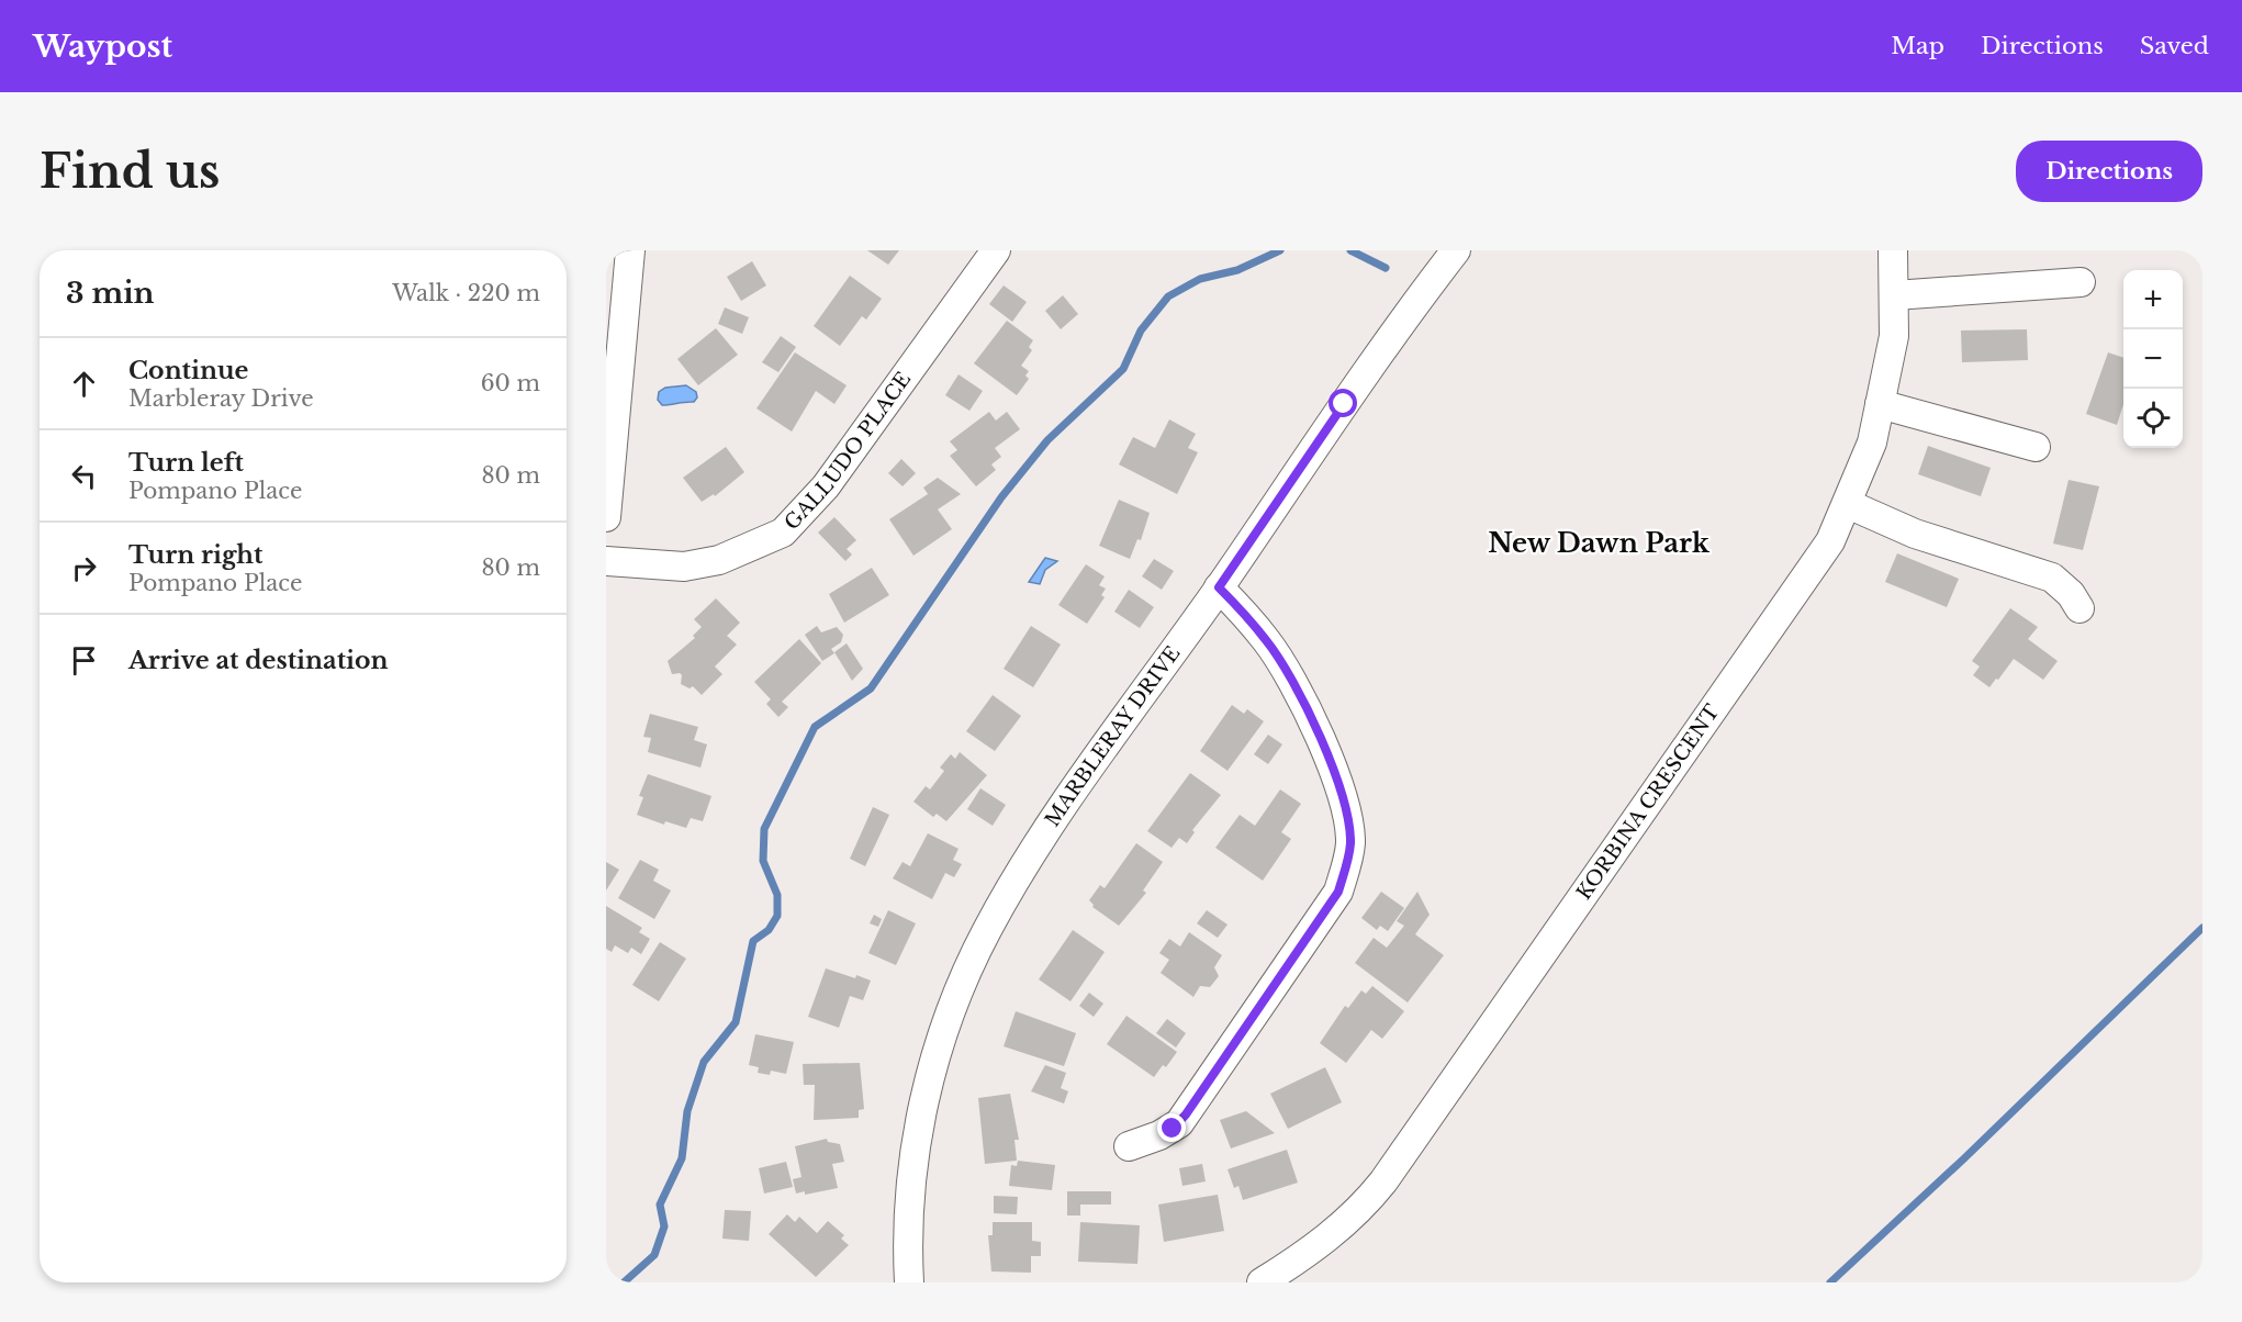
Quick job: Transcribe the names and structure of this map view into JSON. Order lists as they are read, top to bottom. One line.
{"streets":{"street":["GALLUDO PLACE","MARBLERAY DRIVE","KORBINA CRESCENT"]},"districts":["New Dawn Park"],"page":{"header":"Waypost","nav":["Map","Directions","Saved"],"buttons":"Directions","title":"Find us","heading":["3 min","Walk · 220 m"],"map_buttons":["+","−"],"list":[["Continue","Marbleray Drive","60 m"],["Turn left","Pompano Place","80 m"],["Turn right","Pompano Place","80 m"],"Arrive at destination"]}}
